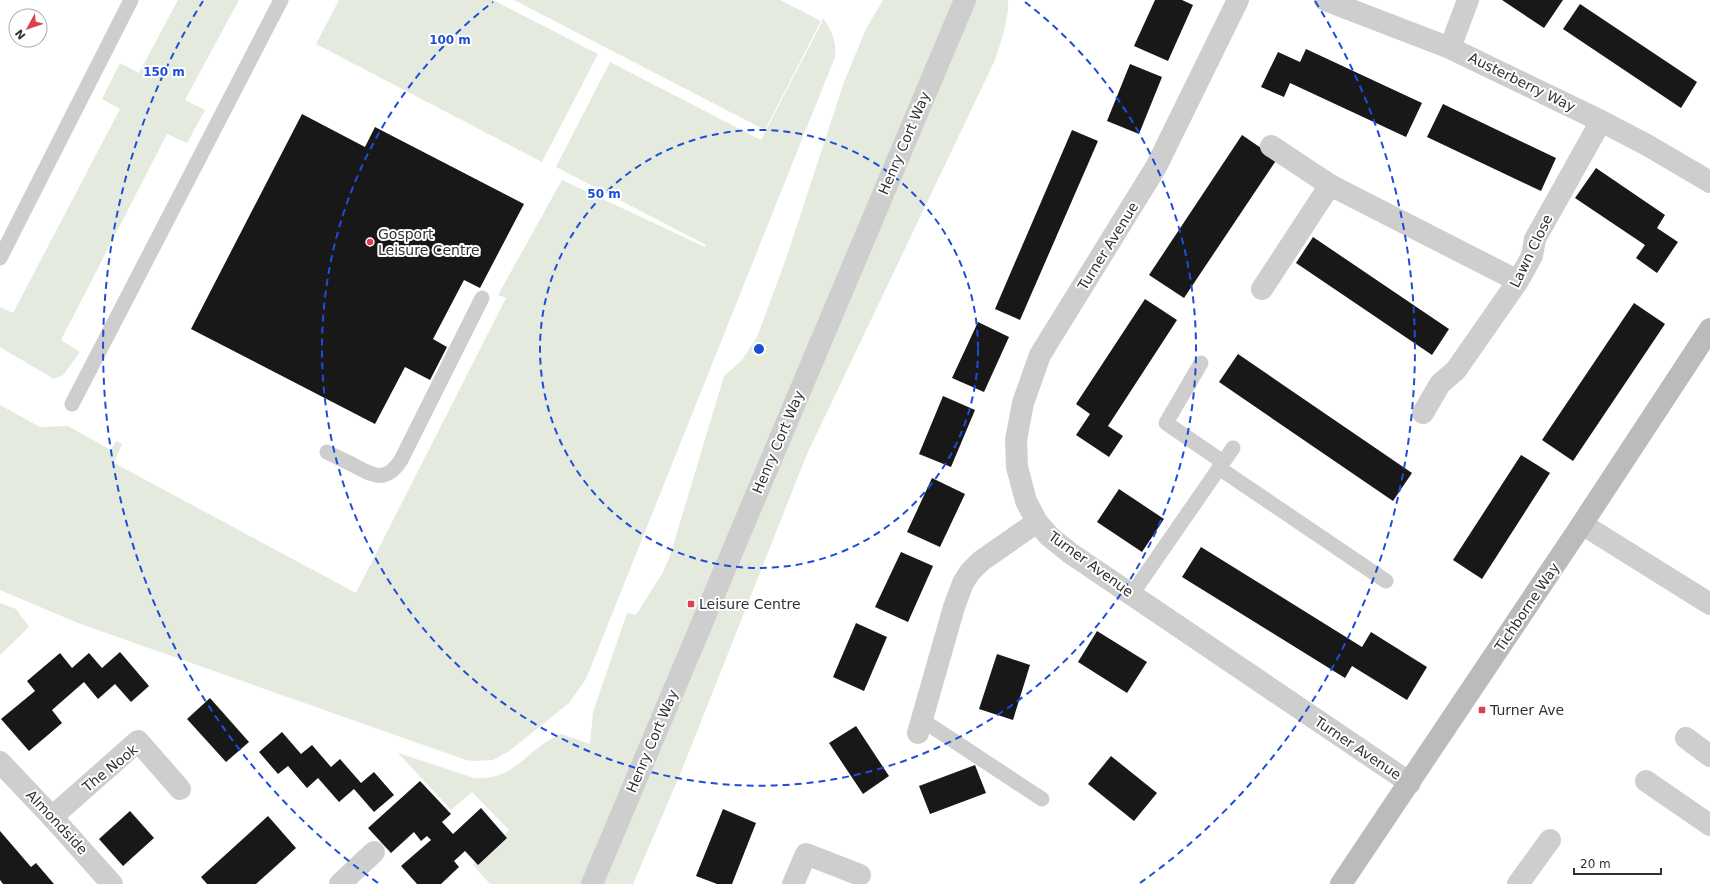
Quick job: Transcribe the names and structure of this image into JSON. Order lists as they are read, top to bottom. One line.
{"streets":{"street":["Austerberry Way","Henry Cort Way","Turner Avenue","Lawn Close","Tichborne Way","The Nook","Almondside"]},"crossings":[["Austerberry Way","Lawn Close"],["Turner Avenue","Tichborne Way"],["The Nook","Almondside"]],"places":{"other":["Gosport Leisure Centre"],"transit":["Leisure Centre","Turner Ave"]},"scale_bar":"20 m","north":"bottom left","rings":["100 m","150 m","50 m"]}
